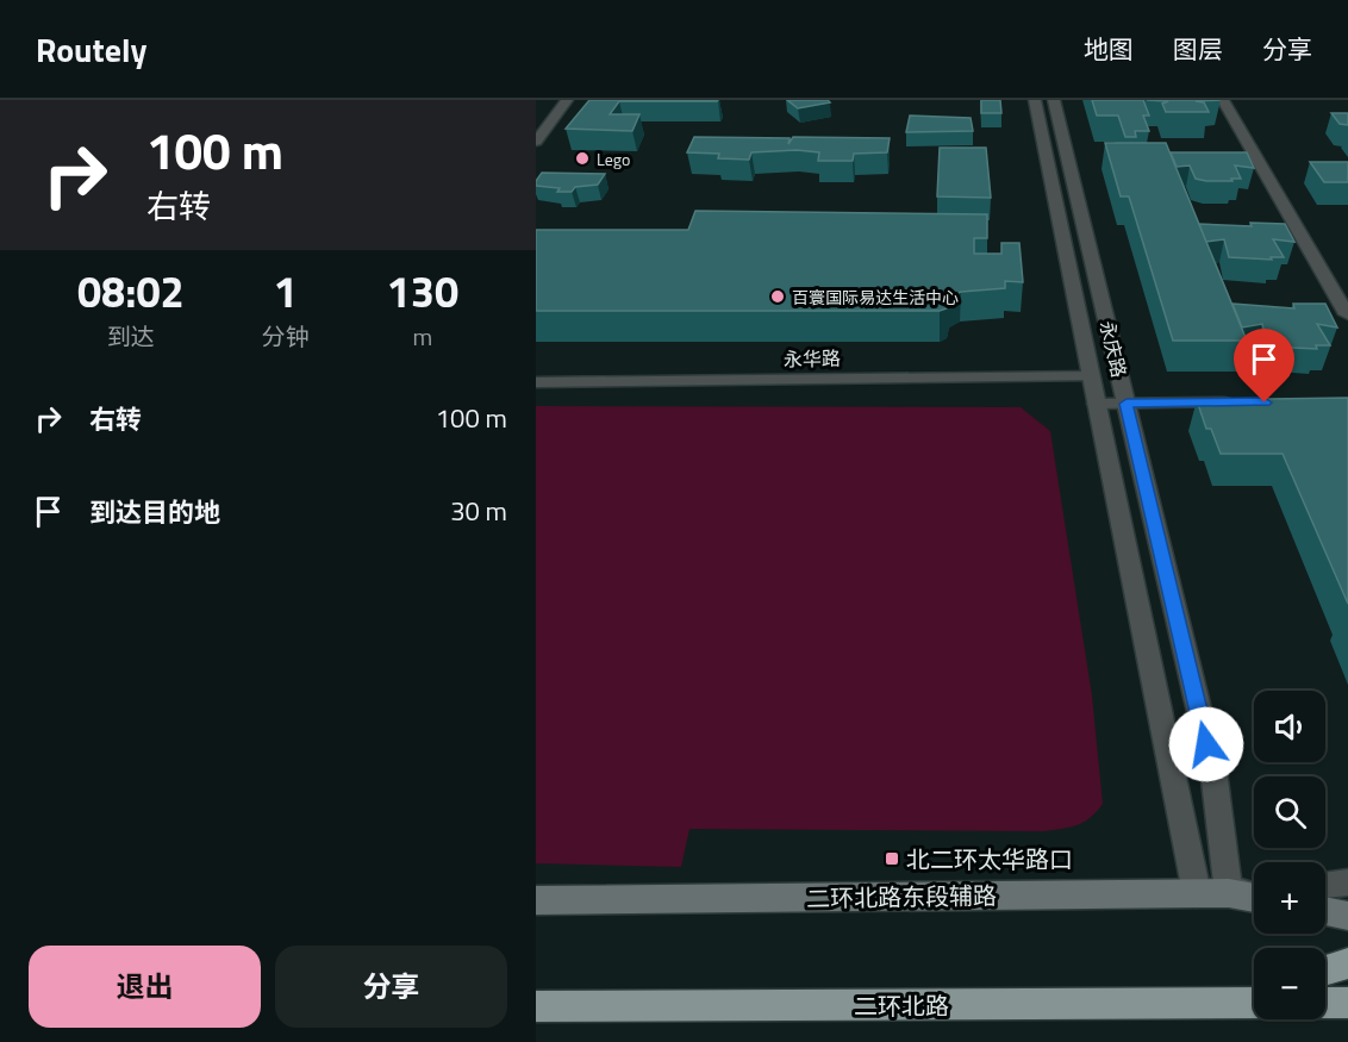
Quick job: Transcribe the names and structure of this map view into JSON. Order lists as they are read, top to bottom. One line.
{"streets":{"highway":["二环北路"],"main road":["二环北路东段辅路"],"street":["永庆路","永华路"]},"crossings":[["永庆路","永华路"],["永庆路","二环北路东段辅路"]],"places":{"other":["Lego","百寰国际易达生活中心"],"transit":["北二环太华路口"]},"page":{"header":"Routely","nav":["地图","图层","分享"],"turn":["100 m","右转"],"eta":["08:02","到达","1","分钟","130","m"],"list":[{"name":"右转","value":"100 m"},{"name":"到达目的地","value":"30 m"}],"map_buttons":["+","−"],"buttons":["退出","分享"]}}
